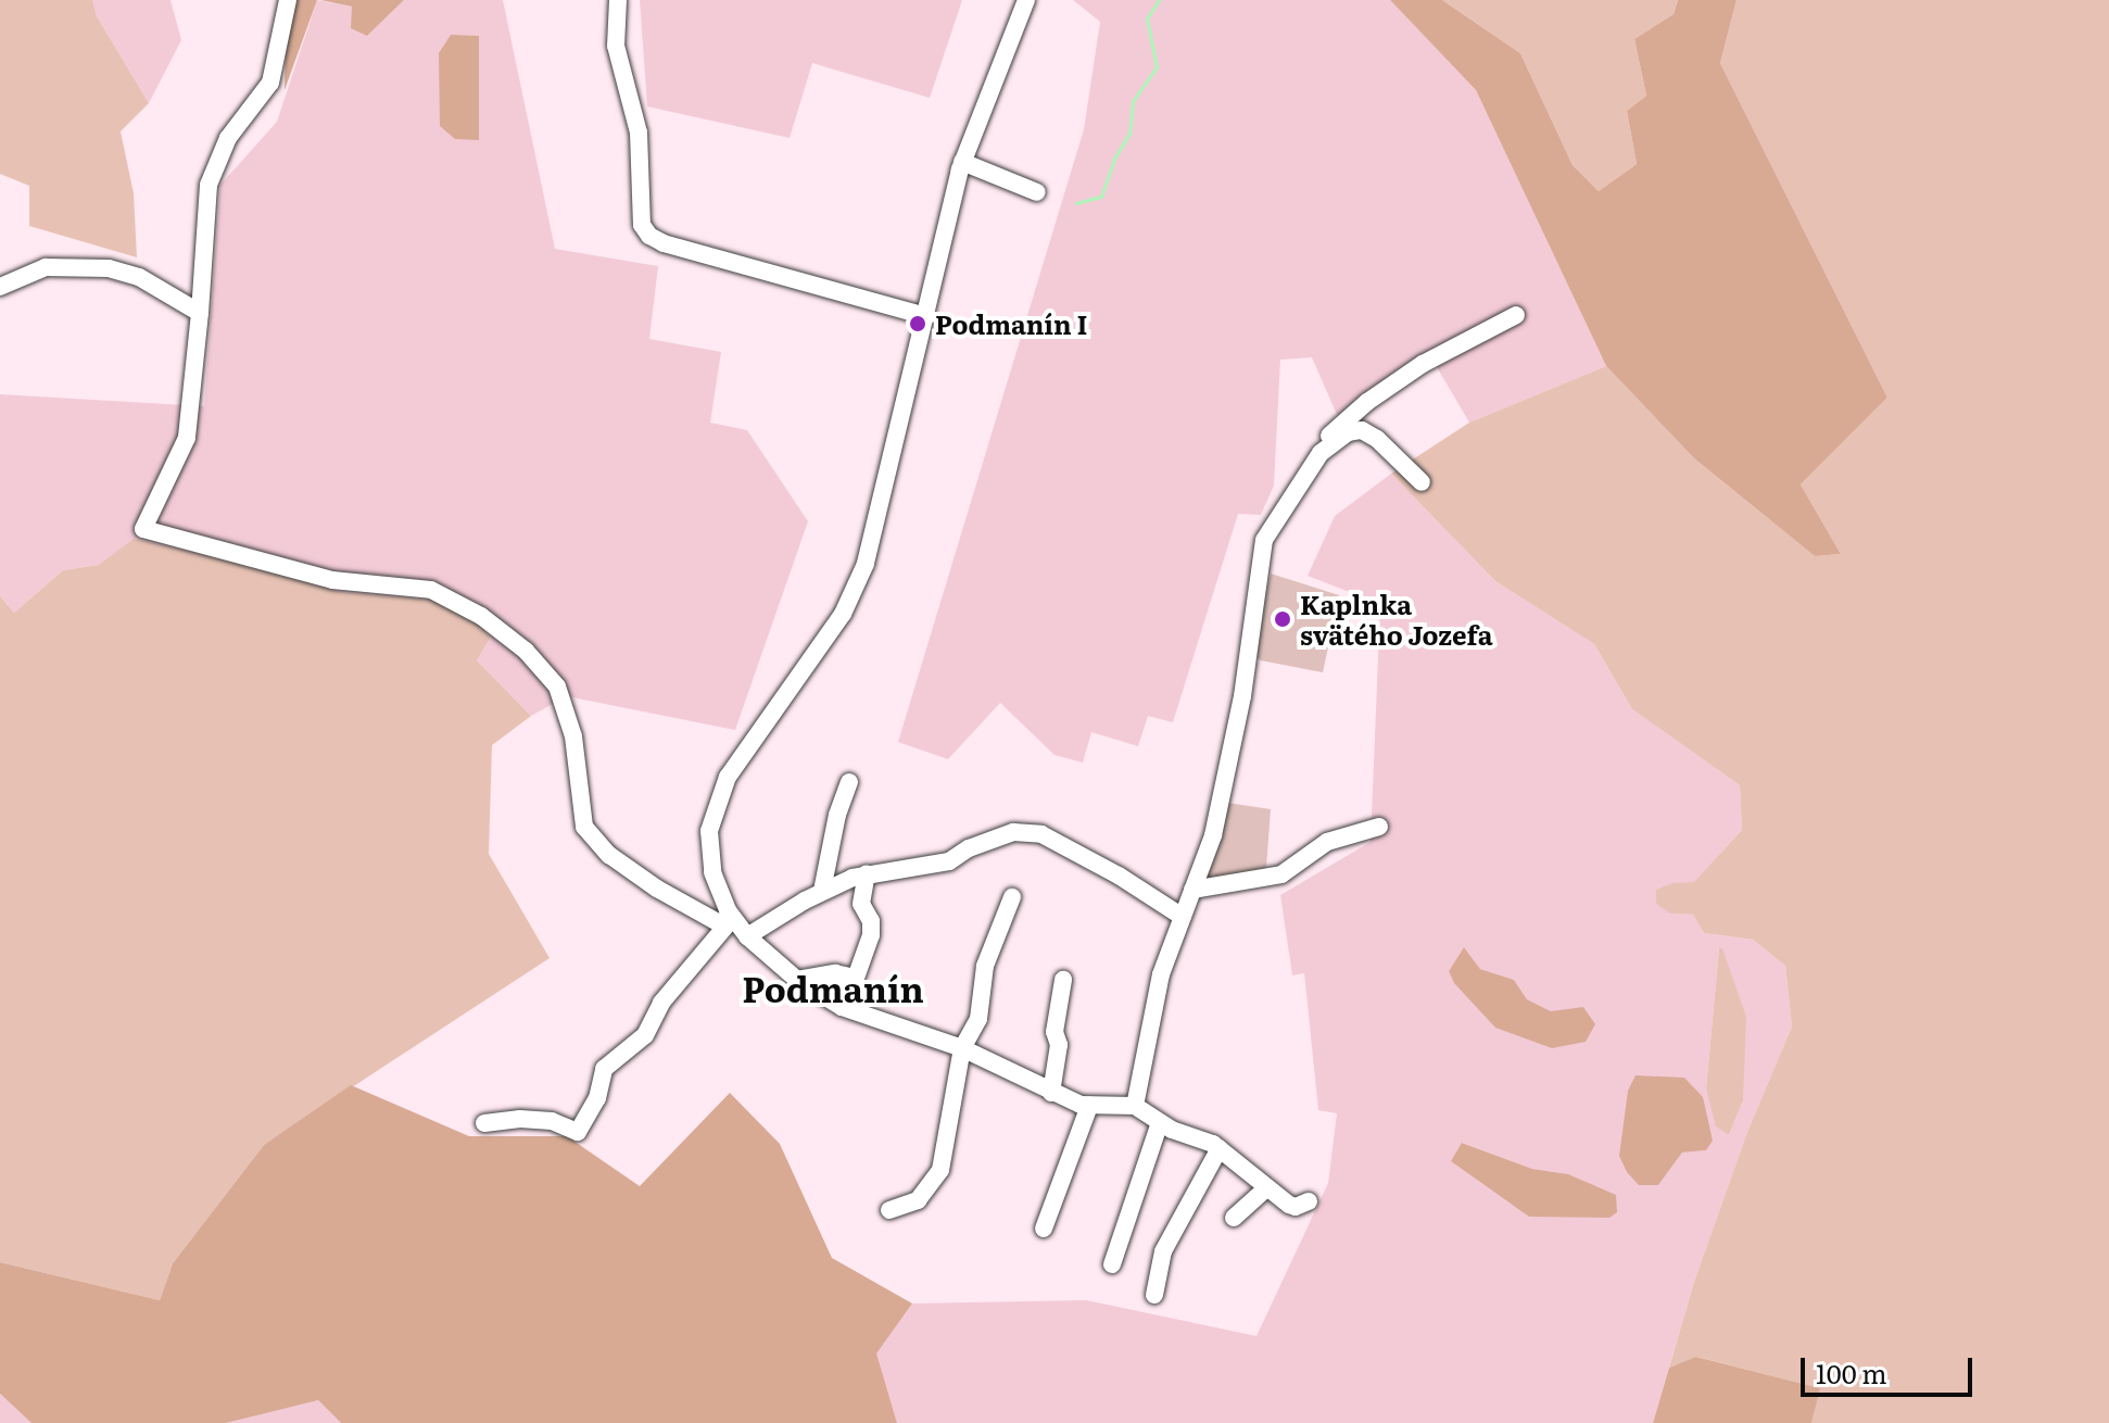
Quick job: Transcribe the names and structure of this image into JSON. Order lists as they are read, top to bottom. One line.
{"districts":["Podmanín"],"places":["Podmanín I","Kaplnka svätého Jozefa"],"scale_bar":"100 m"}
